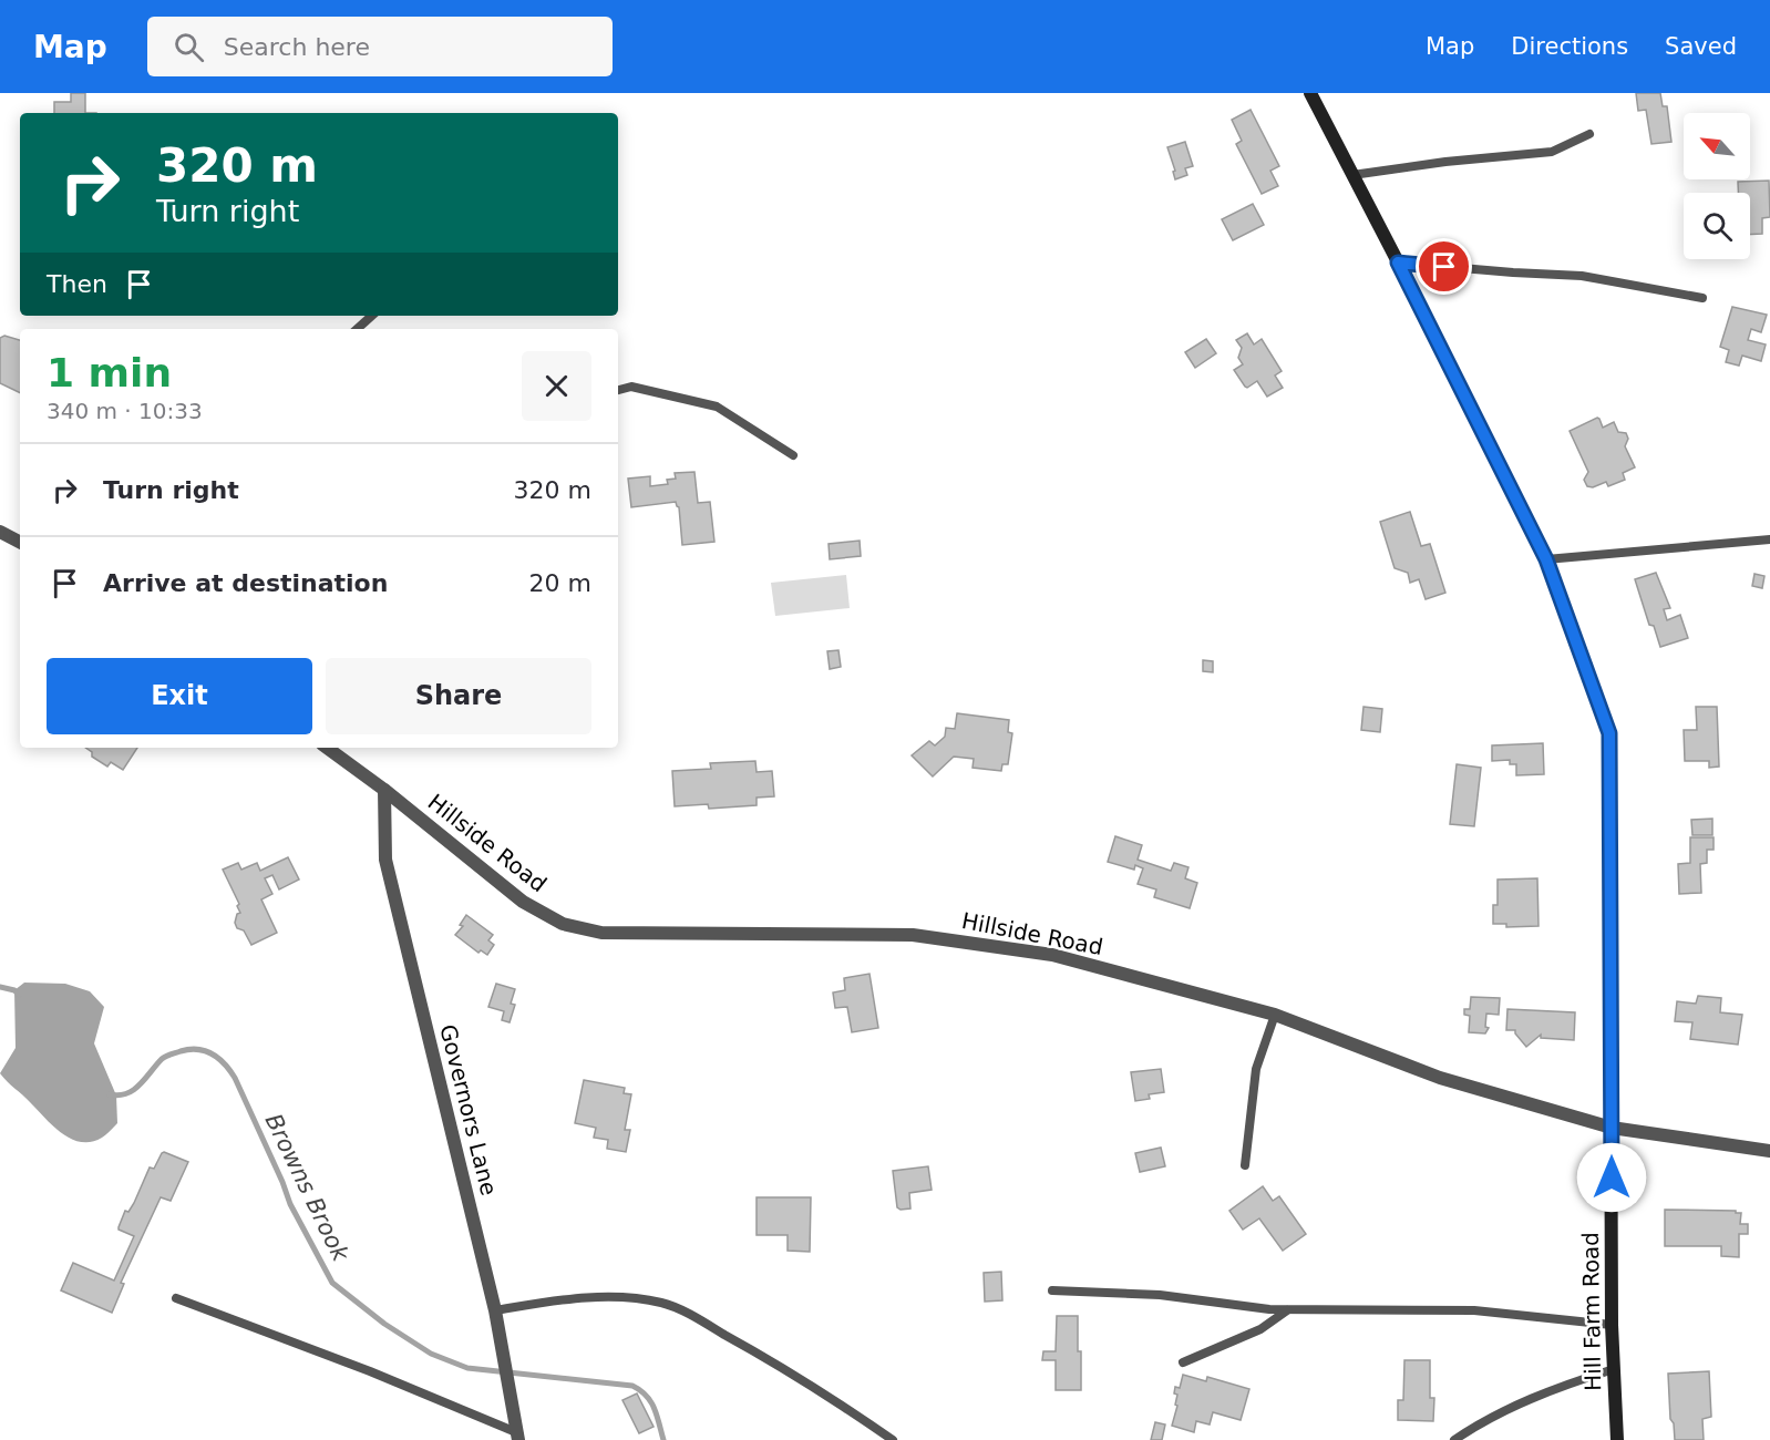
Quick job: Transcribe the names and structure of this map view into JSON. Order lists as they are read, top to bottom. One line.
{"streets":{"main road":["Hill Farm Road"],"street":["Hillside Road","Governors Lane"]},"crossings":[["Hillside Road","Governors Lane"],["Hillside Road","Hill Farm Road"]],"water":["Browns Brook"],"north":"top left","page":{"header":"Map","search":"Search here","nav":["Map","Directions","Saved"],"turn":["320 m","Turn right"],"then":"Then","heading":["1 min","340 m · 10:33"],"list":[{"name":"Turn right","value":"320 m"},{"name":"Arrive at destination","value":"20 m"}],"buttons":["Exit","Share"]}}
